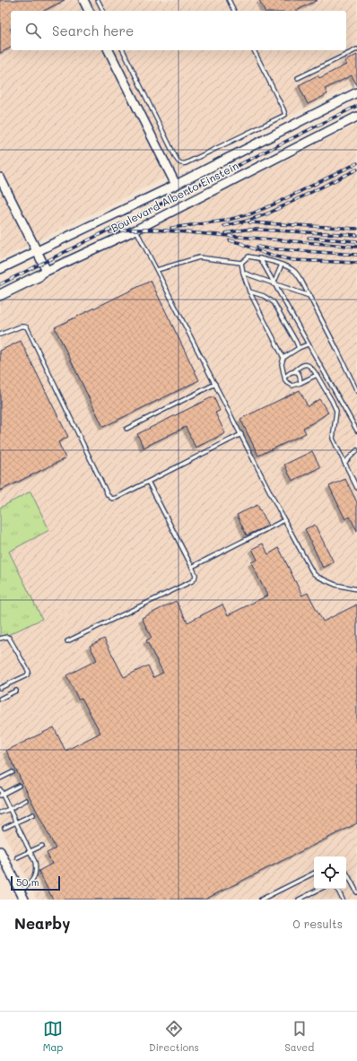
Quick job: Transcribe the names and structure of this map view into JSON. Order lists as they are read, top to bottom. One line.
{"streets":{"main road":["Boulevard Alberto Einstein"]},"scale_bar":"50 m","page":{"search":"Search here","scale":"50 m","heading":["Nearby","0 results"],"nav":["Map","Directions","Saved"]}}
